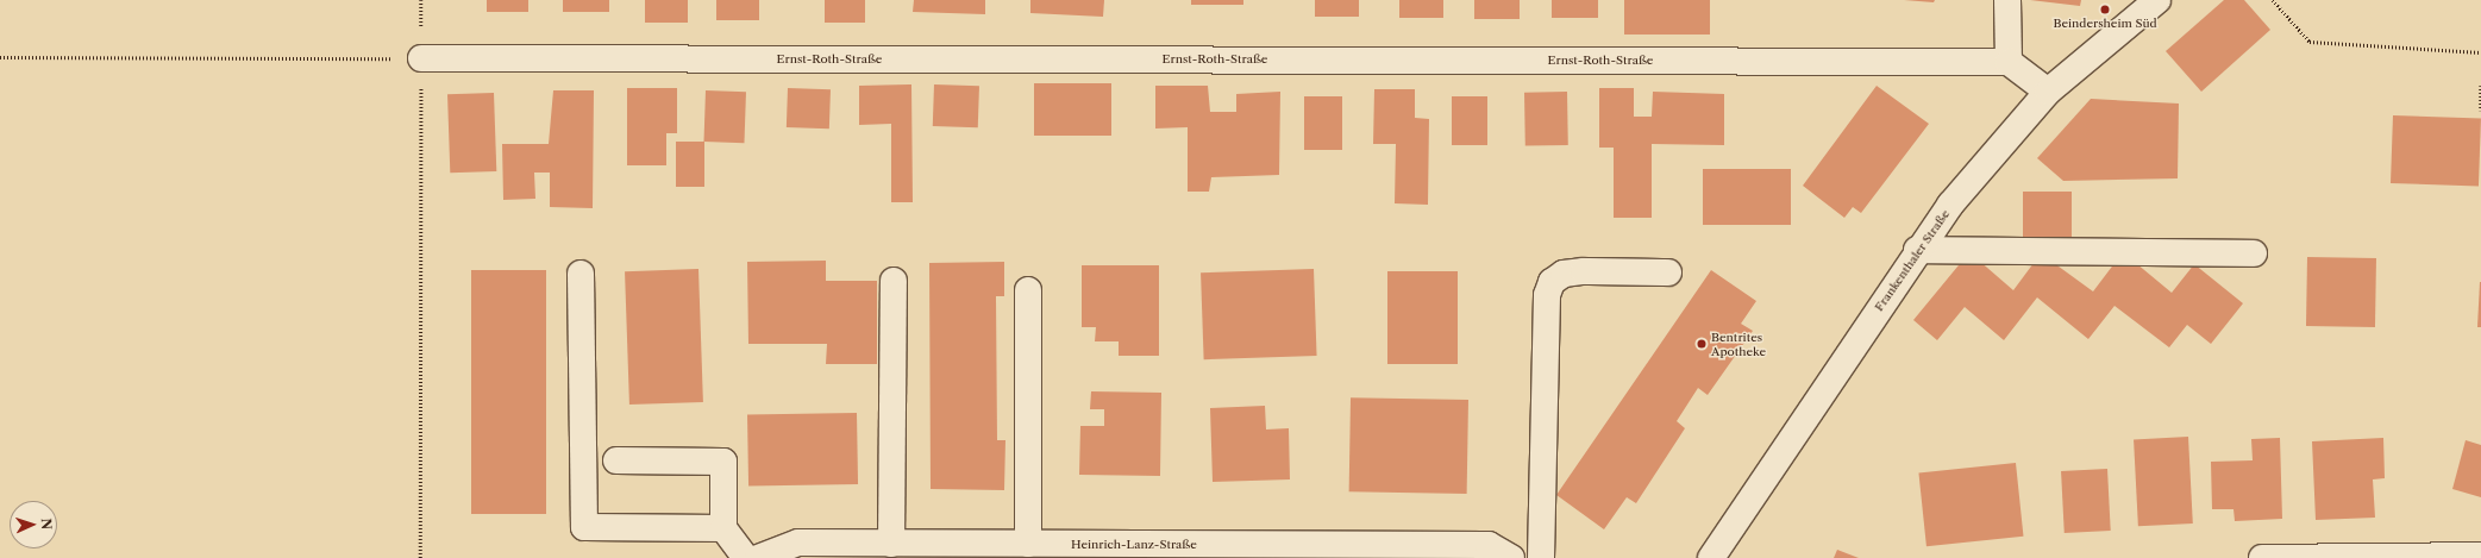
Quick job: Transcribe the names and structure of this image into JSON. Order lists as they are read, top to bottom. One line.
{"streets":{"street":["Ernst-Roth-Straße","Frankenthaler Straße","Heinrich-Lanz-Straße"]},"places":["Beindersheim Süd","Bentrites Apotheke"],"north":"right"}
